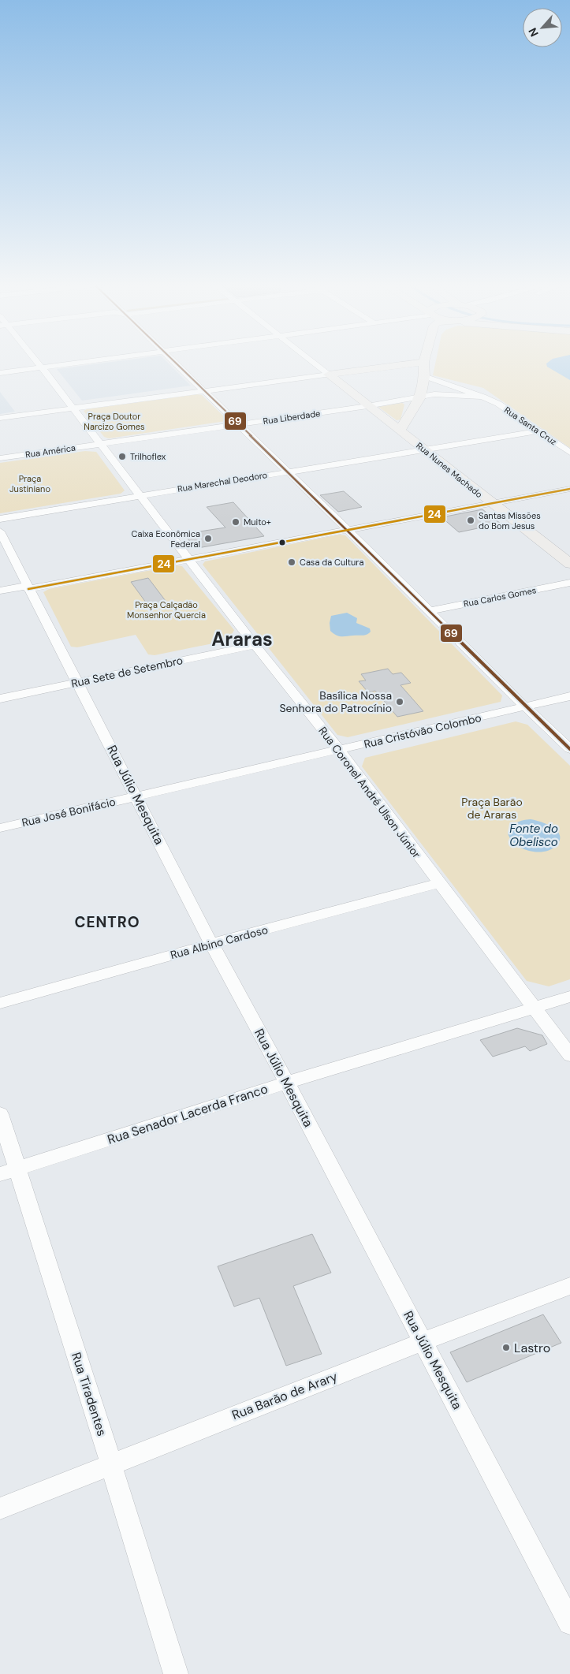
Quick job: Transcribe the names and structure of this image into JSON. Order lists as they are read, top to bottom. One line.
{"streets":{"street":["Rua Liberdade","Rua Santa Cruz","Rua América","Rua Nunes Machado","Rua Marechal Deodoro","Rua Carlos Gomes","Rua Sete de Setembro","Rua Cristóvão Colombo","Rua Coronel André Ulson Júnior","Rua Júlio Mesquita","Rua José Bonifácio","Rua Albino Cardoso","Rua Senador Lacerda Franco","Rua Tiradentes","Rua Barão de Arary"]},"crossings":[["Rua Liberdade","Rua Santa Cruz"],["Rua Liberdade","Rua América"],["Rua Liberdade","Rua Nunes Machado"],["Rua Liberdade","Rua Coronel André Ulson Júnior"],["Rua Santa Cruz","Rua Marechal Deodoro"],["Rua América","Rua Coronel André Ulson Júnior"],["Rua Nunes Machado","Rua Marechal Deodoro"],["Rua Marechal Deodoro","Rua Coronel André Ulson Júnior"],["Rua Sete de Setembro","Rua Coronel André Ulson Júnior"],["Rua Sete de Setembro","Rua Júlio Mesquita"],["Rua Cristóvão Colombo","Rua Coronel André Ulson Júnior"],["Rua Cristóvão Colombo","Rua Júlio Mesquita"],["Rua Cristóvão Colombo","Rua José Bonifácio"],["Rua Coronel André Ulson Júnior","Rua Albino Cardoso"],["Rua Coronel André Ulson Júnior","Rua Senador Lacerda Franco"],["Rua Júlio Mesquita","Rua José Bonifácio"],["Rua Júlio Mesquita","Rua Albino Cardoso"],["Rua Júlio Mesquita","Rua Senador Lacerda Franco"],["Rua Júlio Mesquita","Rua Barão de Arary"],["Rua Senador Lacerda Franco","Rua Tiradentes"],["Rua Tiradentes","Rua Barão de Arary"]],"districts":["Araras","CENTRO"],"water":["Fonte do Obelisco"],"parks":["Praça Doutor Narcizo Gomes","Praça Justiniano","Praça Calçadão Monsenhor Quercia","Praça Barão de Araras"],"places":["Trilhoflex","Santas Missões do Bom Jesus","Muito+","Caixa Econômica Federal","Casa da Cultura","Basílica Nossa Senhora do Patrocínio","Lastro"],"lines":["transit line 69","transit line 24"],"north":"bottom left"}
